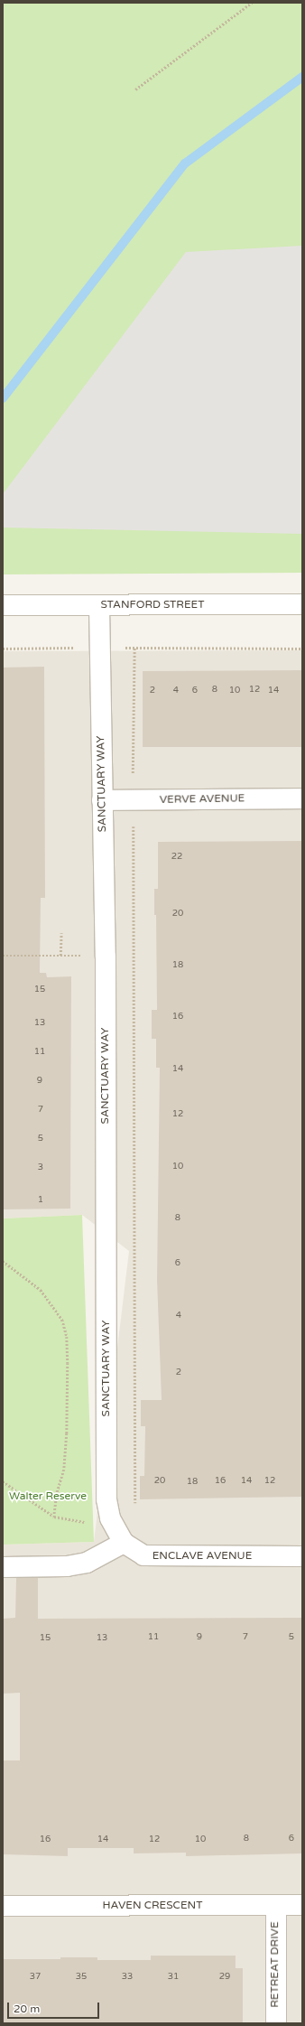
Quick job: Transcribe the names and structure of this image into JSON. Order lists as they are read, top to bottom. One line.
{"streets":{"street":["STANFORD STREET","SANCTUARY WAY","VERVE AVENUE","ENCLAVE AVENUE","HAVEN CRESCENT","RETREAT DRIVE"]},"crossings":[["STANFORD STREET","SANCTUARY WAY"],["SANCTUARY WAY","VERVE AVENUE"],["SANCTUARY WAY","ENCLAVE AVENUE"],["HAVEN CRESCENT","RETREAT DRIVE"]],"parks":["Walter Reserve"],"house_numbers":["8","12","2","4","6","10","14","22","20","18","15","16","13","11","14","9","7","12","5","10","3","1","8","6","4","2","20","16","14","12","18","11","9","7","5","15","13","8","6","16","14","12","10","37","35","33","31","29"],"scale_bar":"20 m"}
